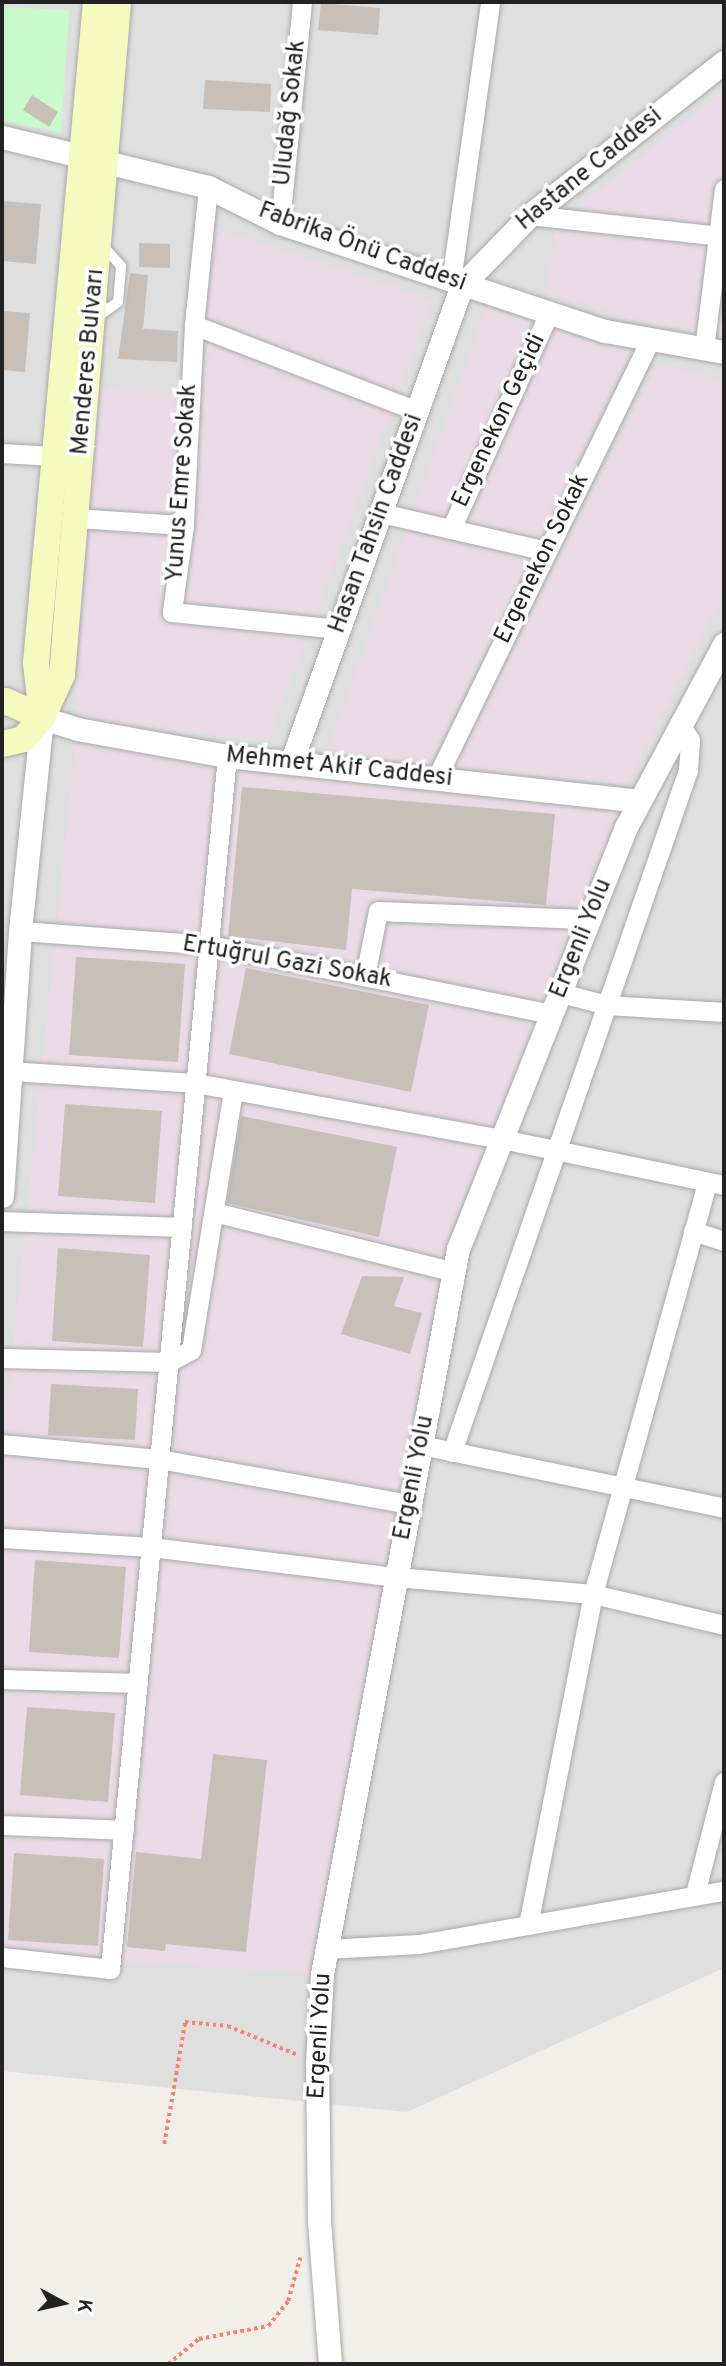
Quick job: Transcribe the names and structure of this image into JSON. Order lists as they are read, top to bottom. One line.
{"streets":{"main road":["Menderes Bulvarı","Mehmet Akif Caddesi"],"street":["Uludağ Sokak","Hastane Caddesi","Fabrika Önü Caddesi","Ergenekon Geçidi","Yunus Emre Sokak","Hasan Tahsin Caddesi","Ergenekon Sokak","Ergenli Yolu","Ertuğrul Gazi Sokak"]},"crossings":[["Uludağ Sokak","Fabrika Önü Caddesi"],["Hastane Caddesi","Fabrika Önü Caddesi"],["Hastane Caddesi","Hasan Tahsin Caddesi"],["Fabrika Önü Caddesi","Menderes Bulvarı"],["Fabrika Önü Caddesi","Ergenekon Geçidi"],["Fabrika Önü Caddesi","Yunus Emre Sokak"],["Fabrika Önü Caddesi","Hasan Tahsin Caddesi"],["Fabrika Önü Caddesi","Ergenekon Sokak"],["Menderes Bulvarı","Mehmet Akif Caddesi"],["Menderes Bulvarı","Ertuğrul Gazi Sokak"],["Ergenekon Geçidi","Hasan Tahsin Caddesi"],["Ergenekon Geçidi","Ergenekon Sokak"],["Yunus Emre Sokak","Hasan Tahsin Caddesi"],["Hasan Tahsin Caddesi","Mehmet Akif Caddesi"],["Ergenekon Sokak","Mehmet Akif Caddesi"],["Mehmet Akif Caddesi","Ergenli Yolu"],["Ergenli Yolu","Ertuğrul Gazi Sokak"]],"north":"right"}
